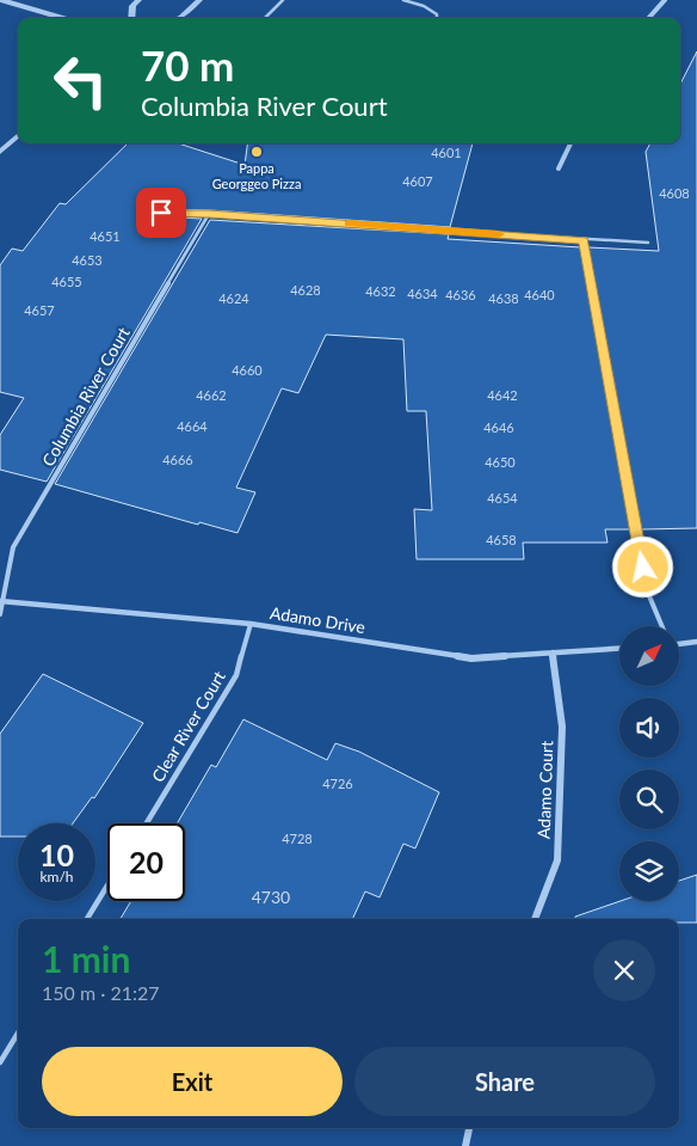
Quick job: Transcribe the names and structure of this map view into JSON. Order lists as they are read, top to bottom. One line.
{"streets":{"street":["Adamo Drive","Adamo Court"],"lane":["Columbia River Court","Clear River Court"]},"crossings":[["Columbia River Court","Adamo Drive"],["Adamo Drive","Clear River Court"],["Adamo Drive","Adamo Court"]],"places":["Pappa Georggeo Pizza"],"house_numbers":["4601","4607","4608","4651","4653","4655","4628","4632","4634","4636","4640","4624","4638","4657","4660","4662","4642","4664","4646","4666","4650","4654","4658","4726","4728","4730"],"north":"top right","page":{"turn":["70 m","Columbia River Court"],"speed":"10 km/h","limit":"20","heading":["1 min","150 m · 21:27"],"buttons":["Exit","Share"]}}
